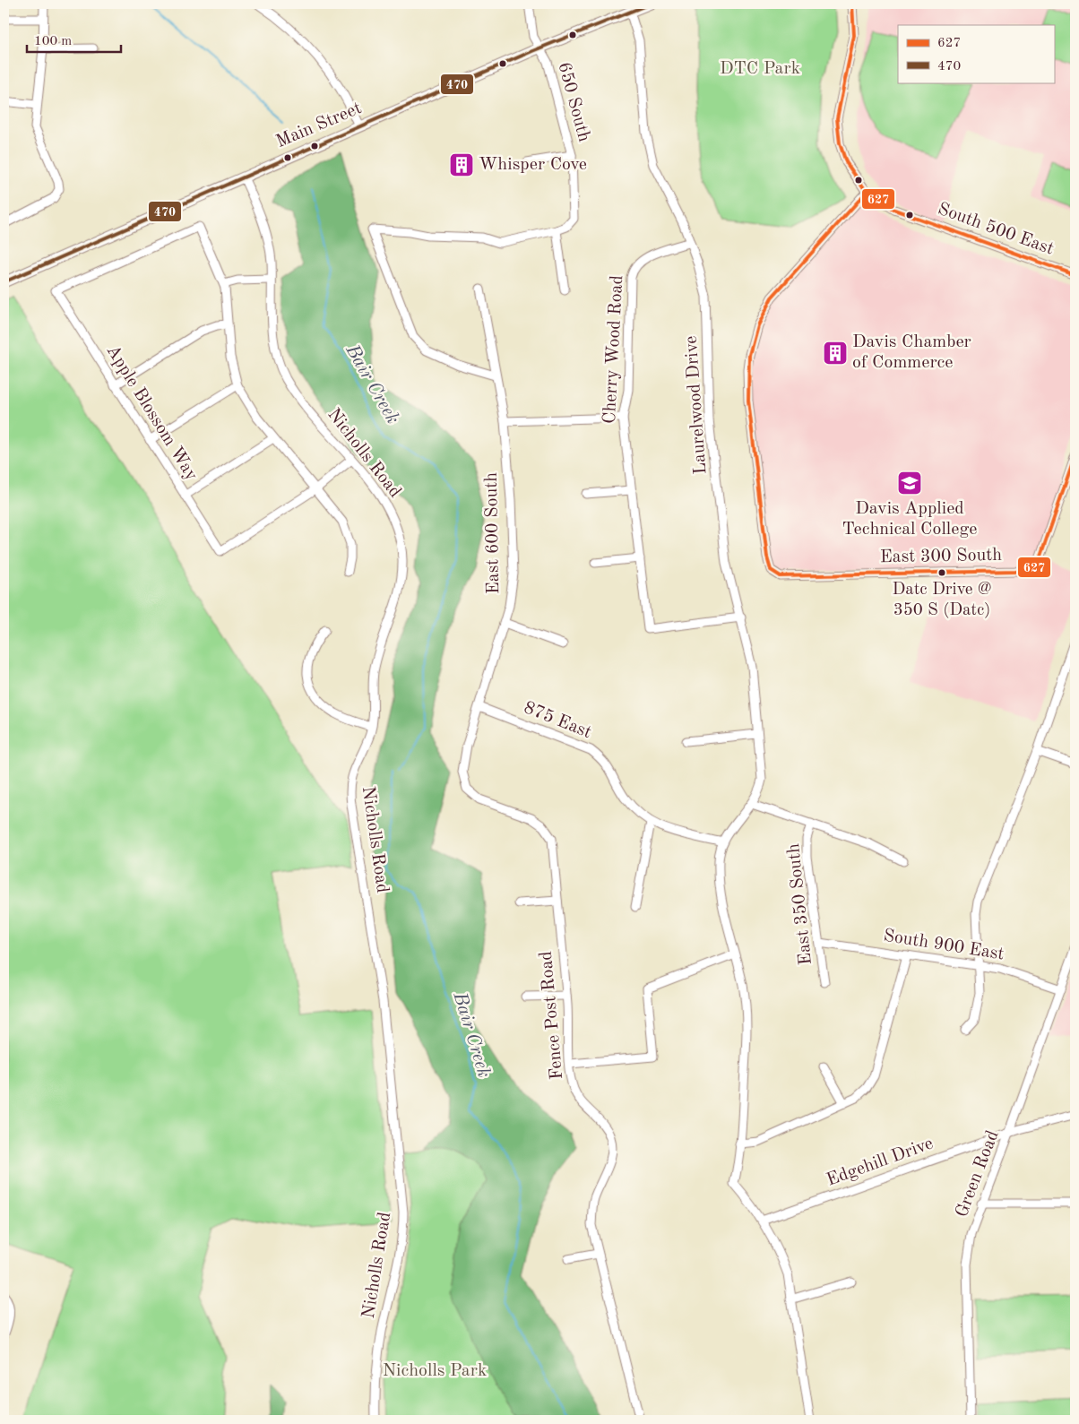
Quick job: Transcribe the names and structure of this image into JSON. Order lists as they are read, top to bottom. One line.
{"streets":{"main road":["Main Street"],"street":["650 South","South 500 East","Cherry Wood Road","Laurelwood Drive","Apple Blossom Way","Nicholls Road","East 600 South","East 300 South","875 East","East 350 South","South 900 East","Fence Post Road","Edgehill Drive","Green Road"]},"crossings":[["650 South","Main Street"],["Main Street","Laurelwood Drive"],["Main Street","Nicholls Road"],["South 500 East","East 300 South"],["Cherry Wood Road","Laurelwood Drive"],["Laurelwood Drive","875 East"],["East 600 South","875 East"],["East 600 South","Fence Post Road"],["East 350 South","South 900 East"],["South 900 East","Green Road"],["Edgehill Drive","Green Road"]],"water":["Bair Creek"],"parks":["DTC Park","Nicholls Park"],"places":{"building":["Whisper Cove","Davis Chamber of Commerce"],"school or university":["Davis Applied Technical College"],"other":["Datc Drive @ 350 S (Datc)"]},"lines":["transit line 627","transit line 470"],"legend":["627","470"],"scale_bar":"100 m"}
